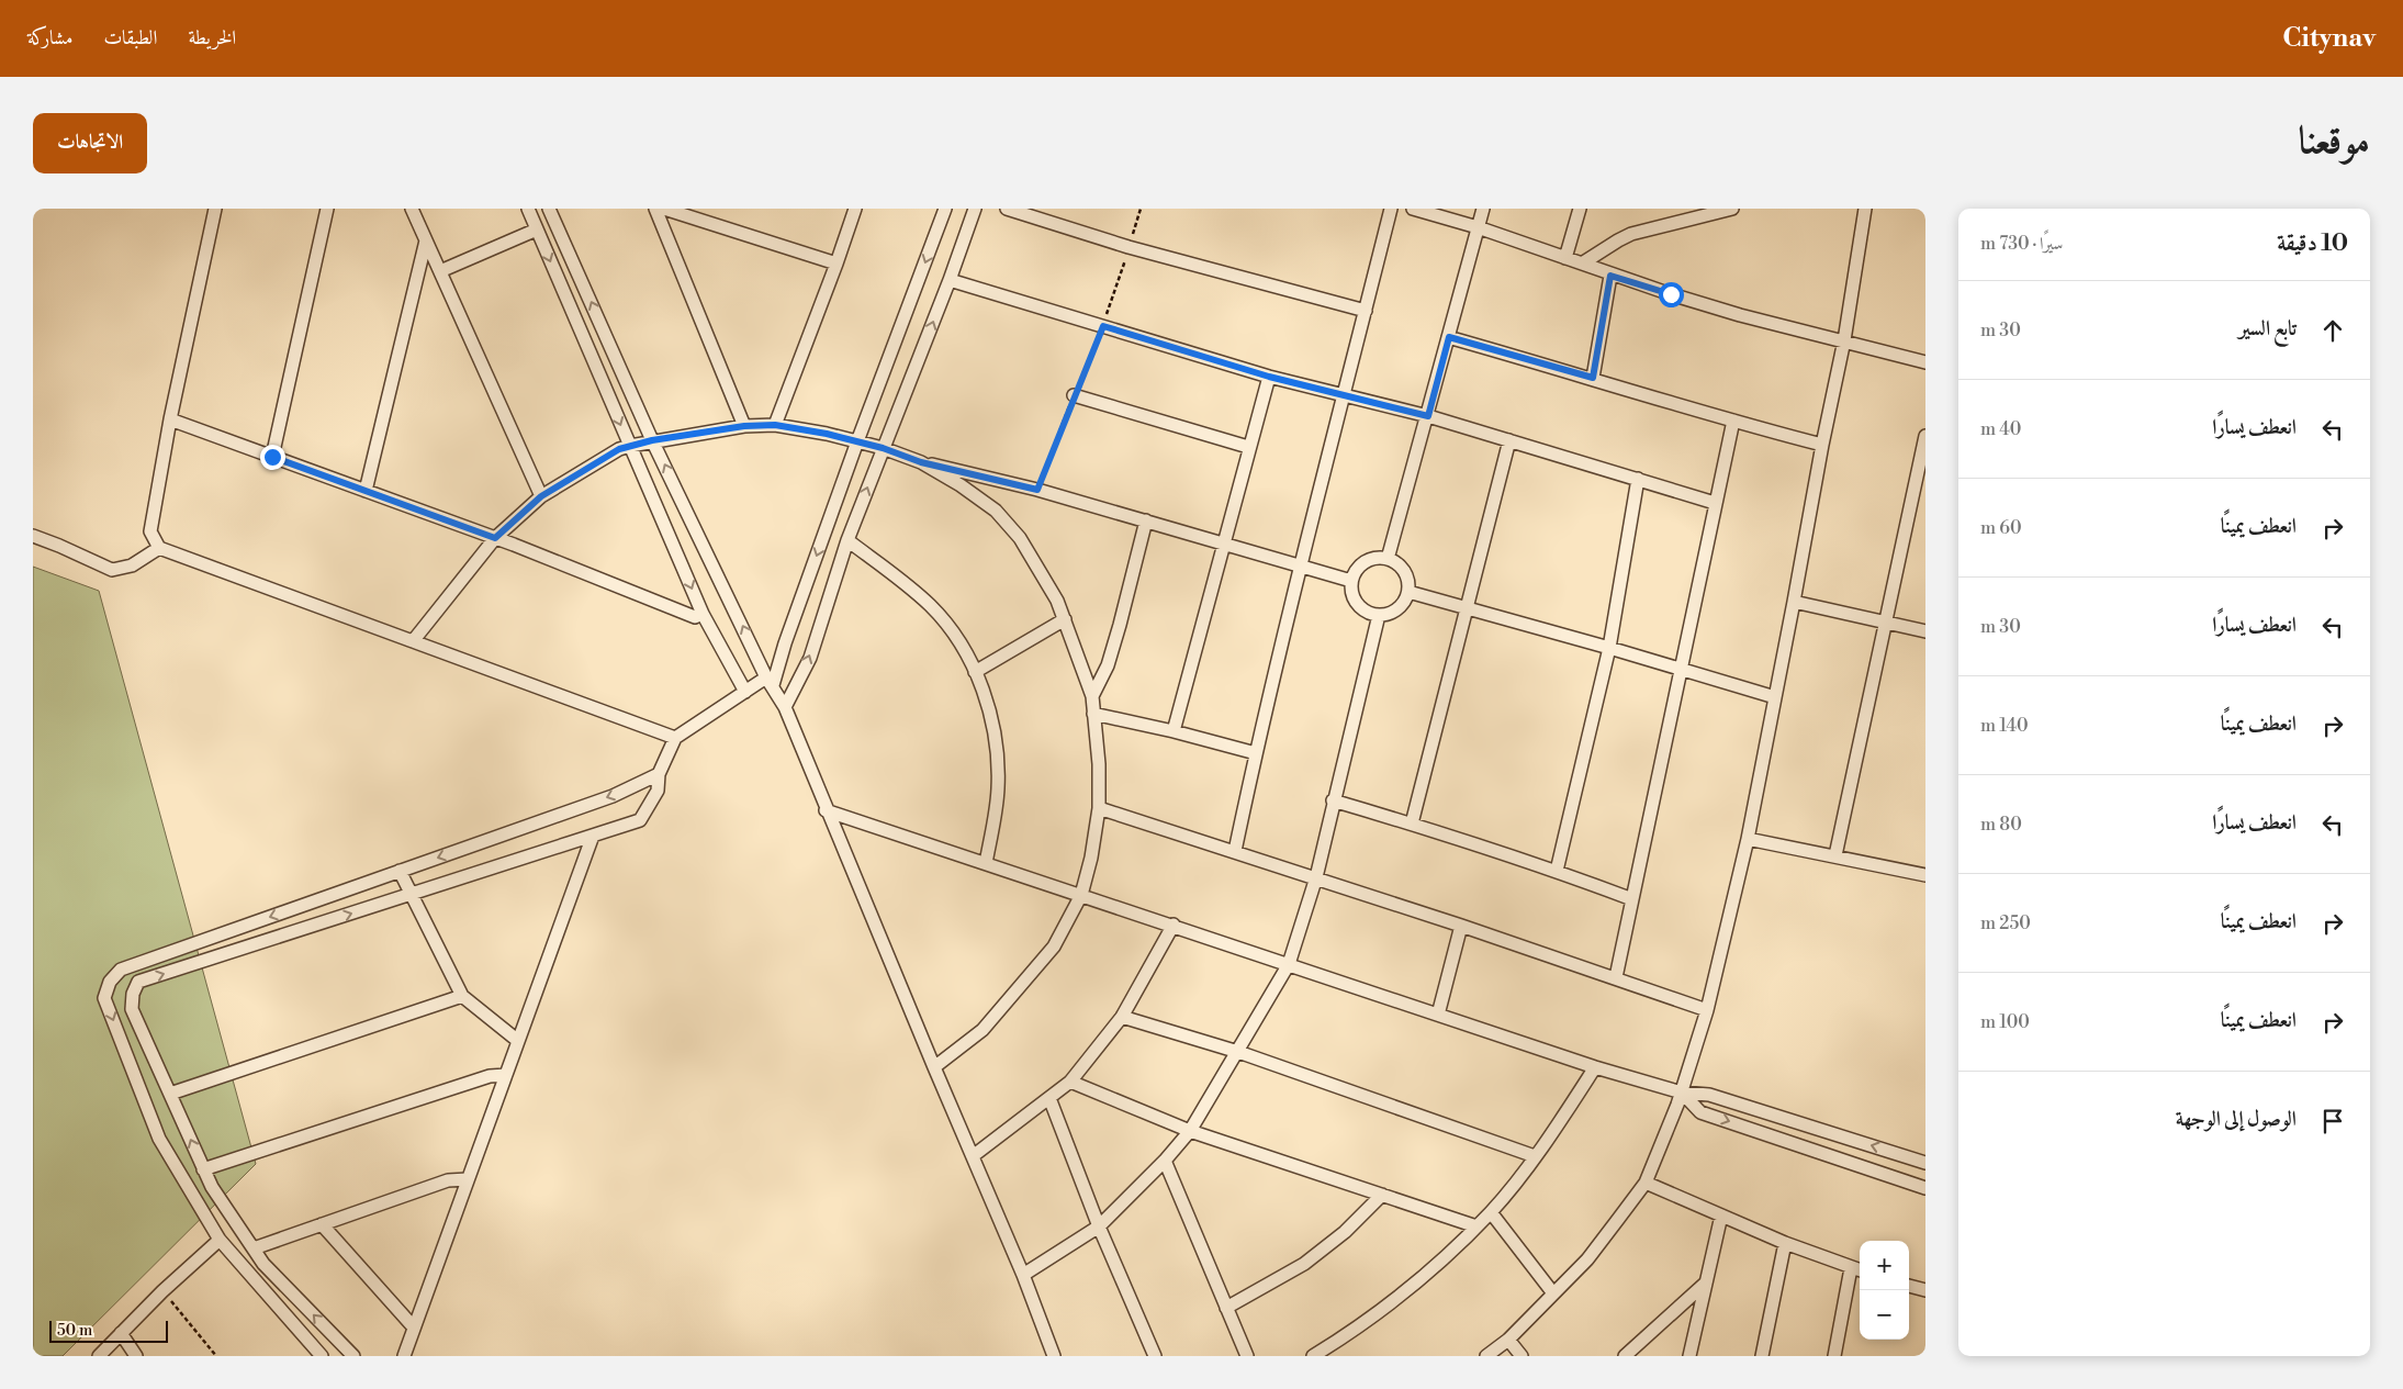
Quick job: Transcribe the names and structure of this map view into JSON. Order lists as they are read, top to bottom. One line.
{"scale_bar":"50 m","page":{"header":"Citynav","nav":["الخريطة","الطبقات","مشاركة"],"title":"موقعنا","buttons":"الاتجاهات","heading":["10 دقيقة","سيرًا · 730 m"],"list":[["تابع السير","30 m"],["انعطف يسارًا","40 m"],["انعطف يمينًا","60 m"],["انعطف يسارًا","30 m"],["انعطف يمينًا","140 m"],["انعطف يسارًا","80 m"],["انعطف يمينًا","250 m"],["انعطف يمينًا","100 m"],"الوصول إلى الوجهة"],"map_buttons":["+","−"],"scale":"50 m"}}
